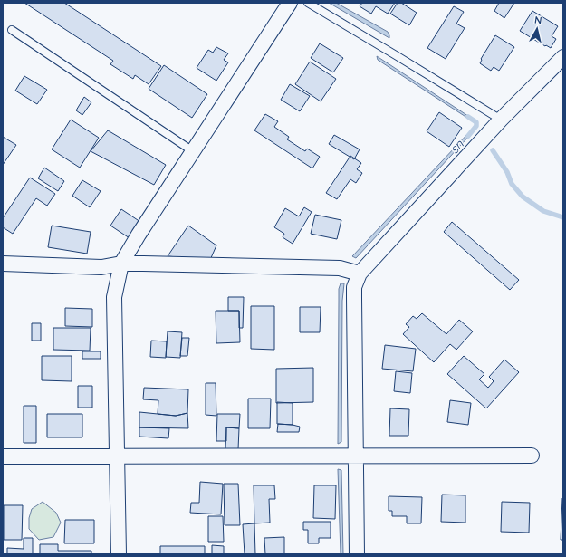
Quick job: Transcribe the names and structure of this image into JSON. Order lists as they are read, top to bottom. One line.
{"water":["sn"],"north":"top"}
